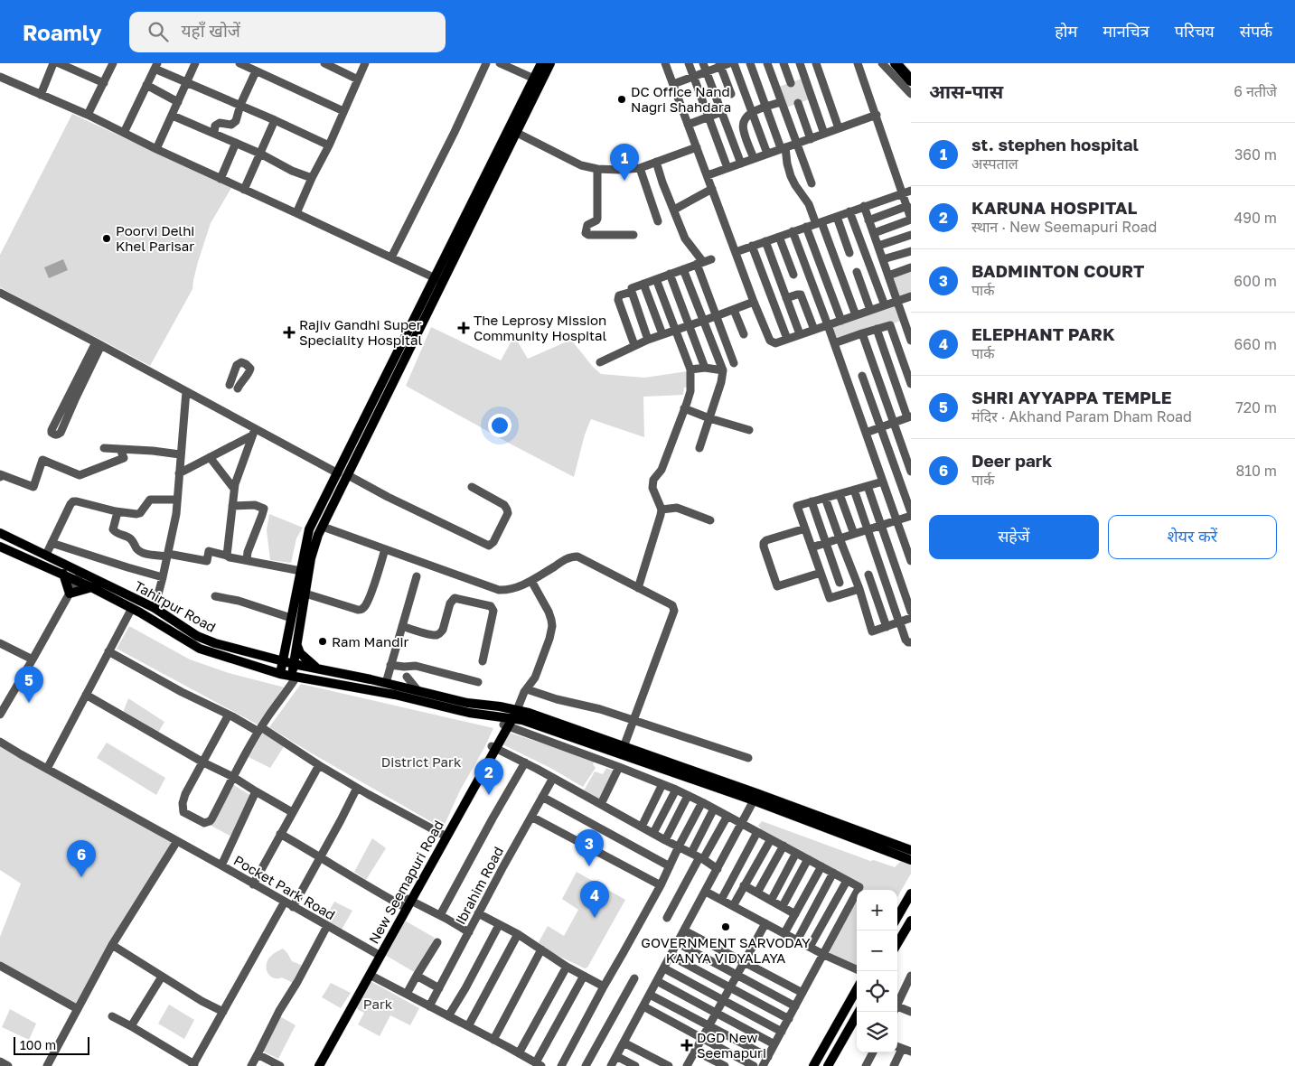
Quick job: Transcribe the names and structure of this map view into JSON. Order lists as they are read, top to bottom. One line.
{"streets":{"main road":["Tahirpur Road","New Seemapuri Road"],"street":["Ibrahim Road","Pocket Park Road"]},"crossings":[["Tahirpur Road","New Seemapuri Road"],["New Seemapuri Road","Pocket Park Road"]],"parks":["District Park","Park"],"places":{"other":["DC Office Nand Nagri Shahdara","Poorvi Delhi Khel Parisar","Ram Mandir","GOVERNMENT SARVODAY KANYA VIDYALAYA"],"health":["The Leprosy Mission Community Hospital","Rajiv Gandhi Super Speciality Hospital","DGD New Seemapuri"]},"scale_bar":"100 m","page":{"header":"Roamly","search":"यहाँ खोजें","nav":["होम","मानचित्र","परिचय","संपर्क"],"heading":["आस-पास","6 नतीजे"],"list":[{"mark":"1","name":"st. stephen hospital","note":"अस्पताल","value":"360 m"},{"mark":"2","name":"KARUNA HOSPITAL","note":"स्थान · New Seemapuri Road","value":"490 m"},{"mark":"3","name":"BADMINTON COURT","note":"पार्क","value":"600 m"},{"mark":"4","name":"ELEPHANT PARK","note":"पार्क","value":"660 m"},{"mark":"5","name":"SHRI AYYAPPA TEMPLE","note":"मंदिर · Akhand Param Dham Road","value":"720 m"},{"mark":"6","name":"Deer park","note":"पार्क","value":"810 m"}],"pins":["1","5","2","3","6","4"],"buttons":["सहेजें","शेयर करें"],"map_buttons":["+","−"],"scale":"100 m"}}
